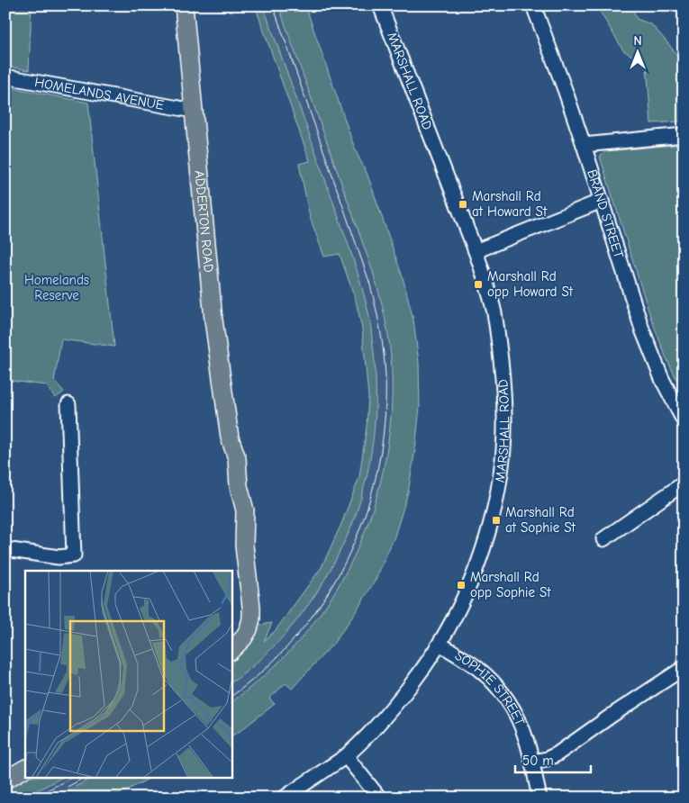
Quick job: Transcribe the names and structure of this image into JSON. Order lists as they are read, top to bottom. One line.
{"streets":{"main road":["ADDERTON ROAD"],"street":["MARSHALL ROAD","HOMELANDS AVENUE","BRAND STREET","SOPHIE STREET"]},"crossings":[["MARSHALL ROAD","SOPHIE STREET"],["HOMELANDS AVENUE","ADDERTON ROAD"]],"parks":["Homelands Reserve"],"places":{"transit":["Marshall Rd at Howard St","Marshall Rd opp Howard St","Marshall Rd at Sophie St","Marshall Rd opp Sophie St"]},"scale_bar":"50 m","north":"top"}
